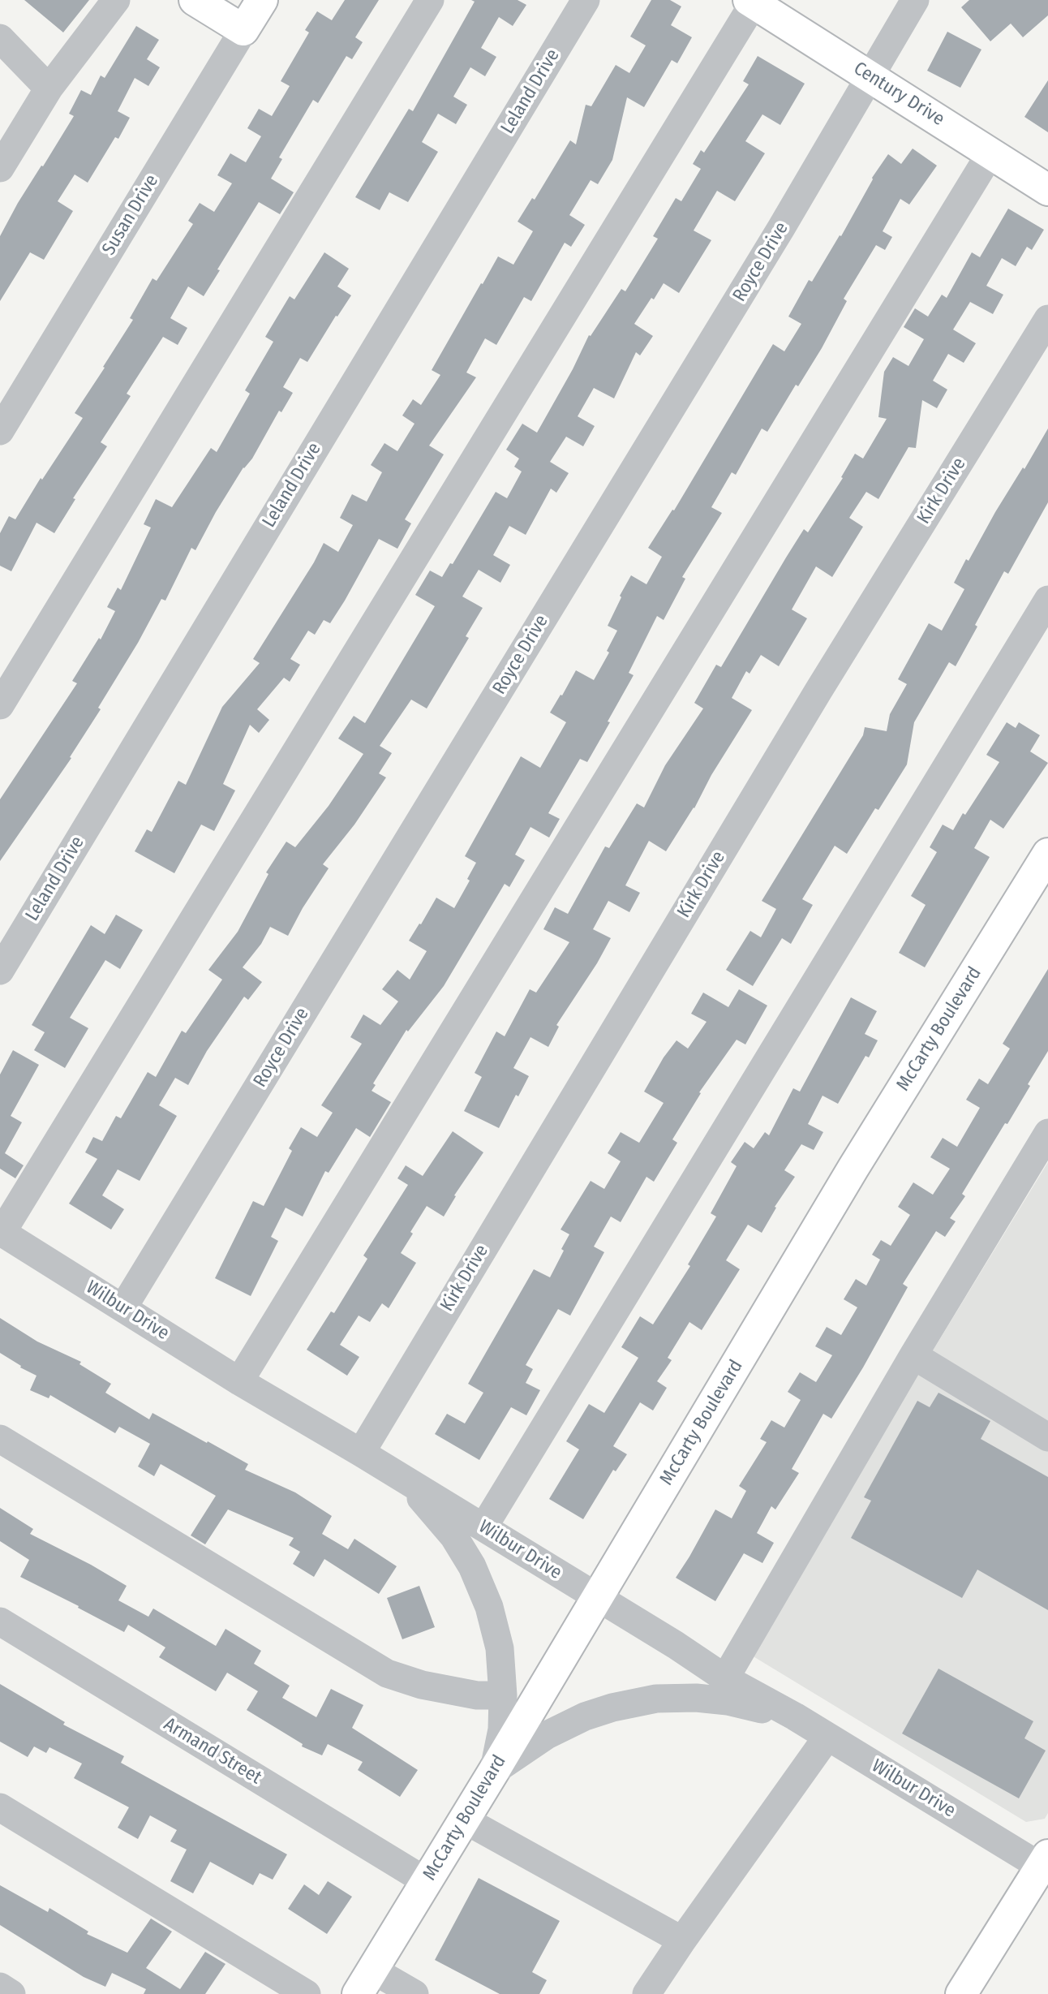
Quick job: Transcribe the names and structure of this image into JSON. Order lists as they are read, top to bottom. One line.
{"streets":{"main road":["Century Drive","Susan Drive","McCarty Boulevard"],"street":["Leland Drive","Royce Drive","Kirk Drive","Wilbur Drive","Armand Street"]},"crossings":[["Century Drive","Royce Drive"],["Royce Drive","Wilbur Drive"],["Kirk Drive","Wilbur Drive"],["McCarty Boulevard","Wilbur Drive"],["McCarty Boulevard","Armand Street"]]}
